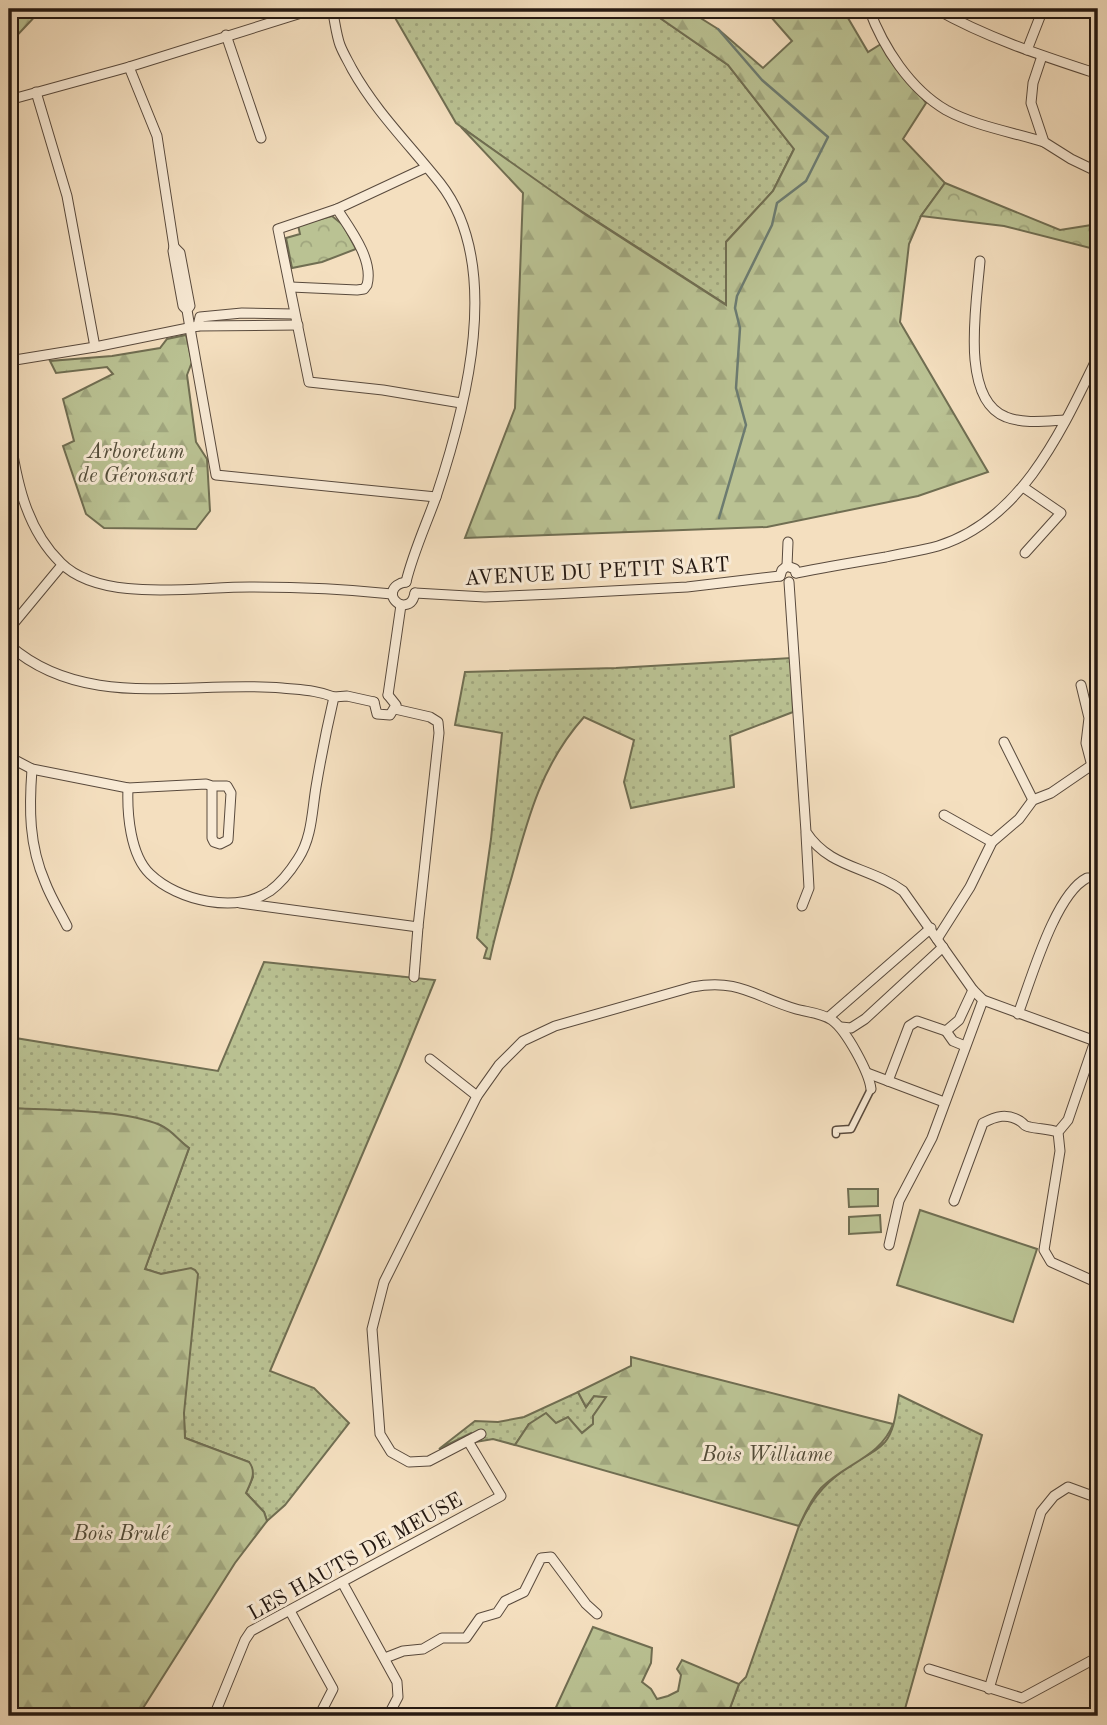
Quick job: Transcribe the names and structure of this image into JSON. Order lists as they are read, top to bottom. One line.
{"streets":{"street":["AVENUE DU PETIT SART","LES HAUTS DE MEUSE"]},"parks":["Arboretum de Géronsart","Bois Williame","Bois Brulé"]}
